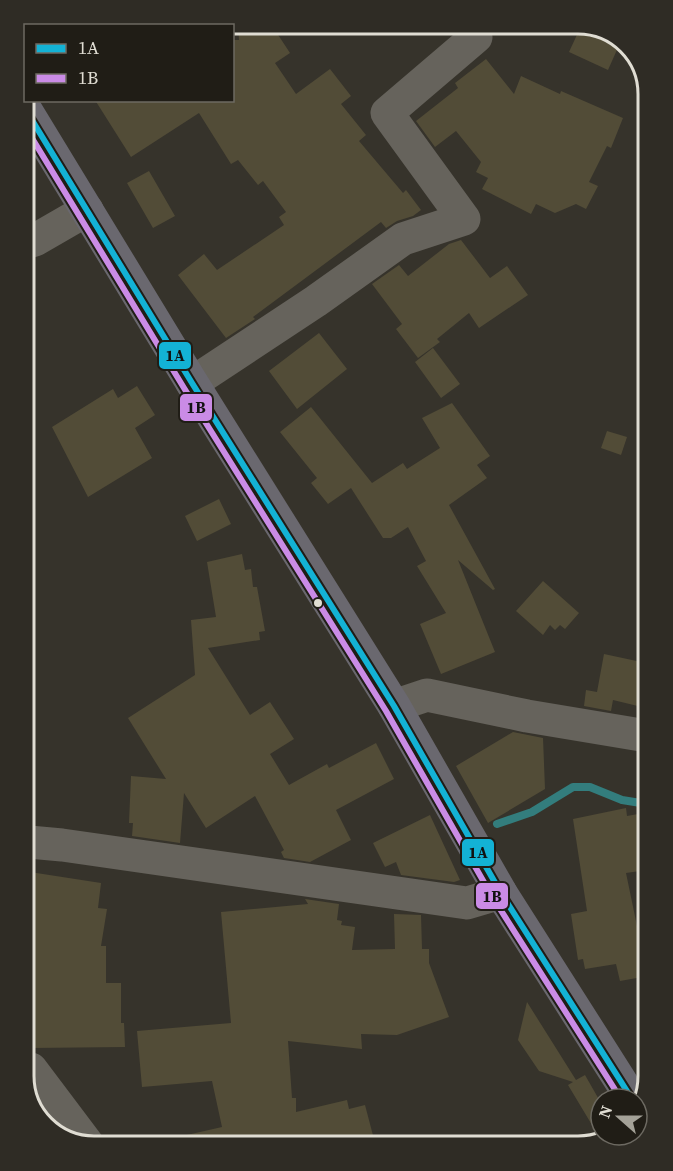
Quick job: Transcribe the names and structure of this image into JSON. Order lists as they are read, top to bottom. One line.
{"lines":["transit line 1A","transit line 1B"],"legend":["1A","1B"],"north":"left"}
